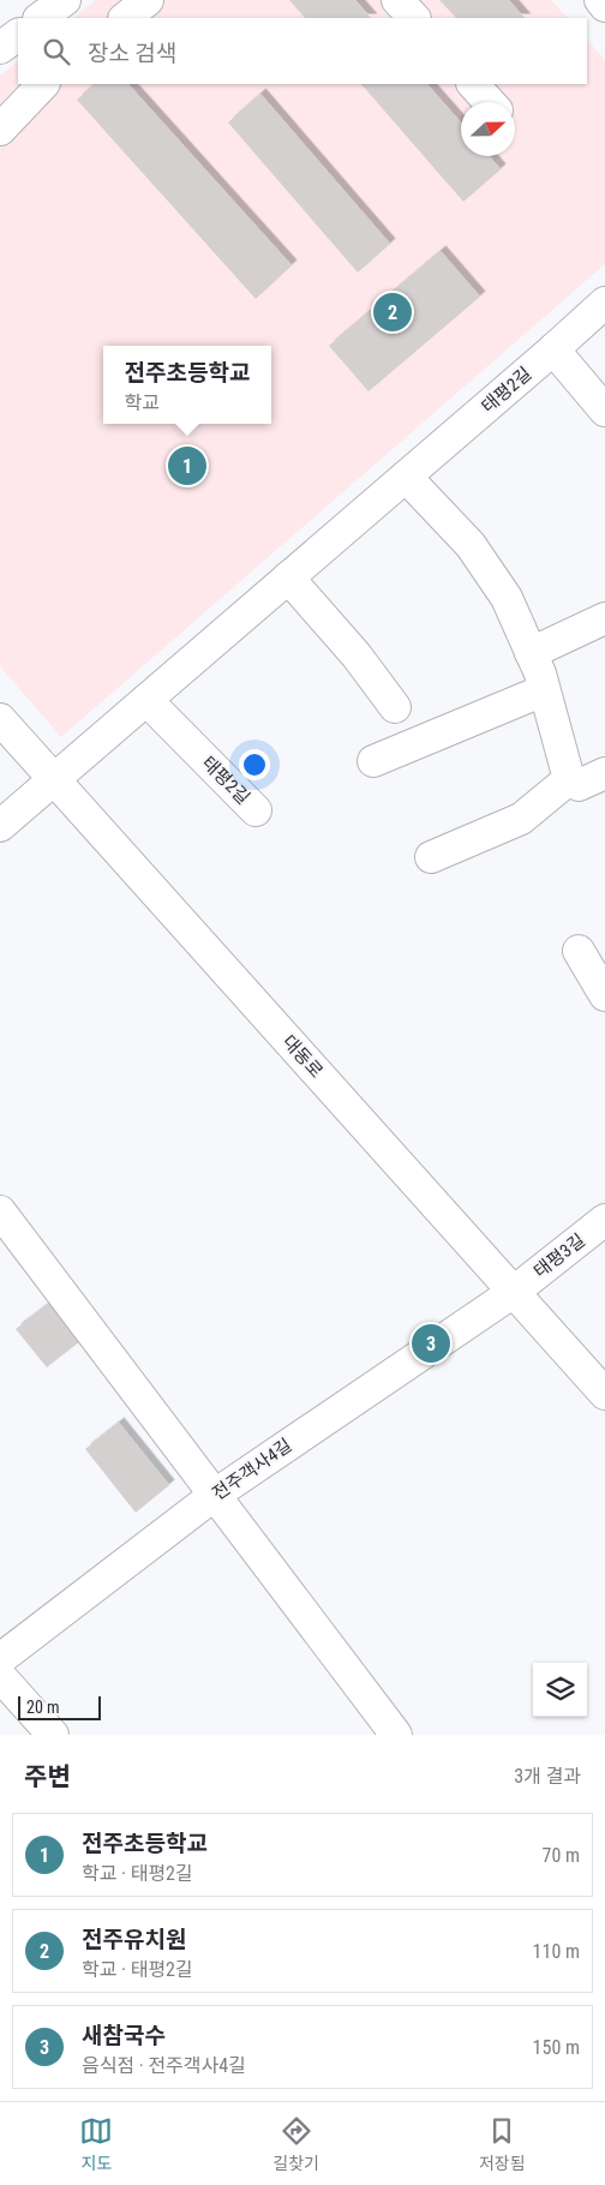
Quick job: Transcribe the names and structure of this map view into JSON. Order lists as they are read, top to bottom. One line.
{"streets":{"street":["태평2길","대동로","태평3길","전주객사4길"]},"crossings":[["태평2길","대동로"],["대동로","태평3길"],["대동로","전주객사4길"],["태평3길","전주객사4길"]],"scale_bar":"20 m","north":"right","page":{"search":"장소 검색","pins":["2","1","3"],"popup":["전주초등학교","학교"],"scale":"20 m","heading":["주변","3개 결과"],"list":[{"mark":"1","name":"전주초등학교","note":"학교 · 태평2길","value":"70 m"},{"mark":"2","name":"전주유치원","note":"학교 · 태평2길","value":"110 m"},{"mark":"3","name":"새참국수","note":"음식점 · 전주객사4길","value":"150 m"}],"nav":["지도","길찾기","저장됨"]}}
